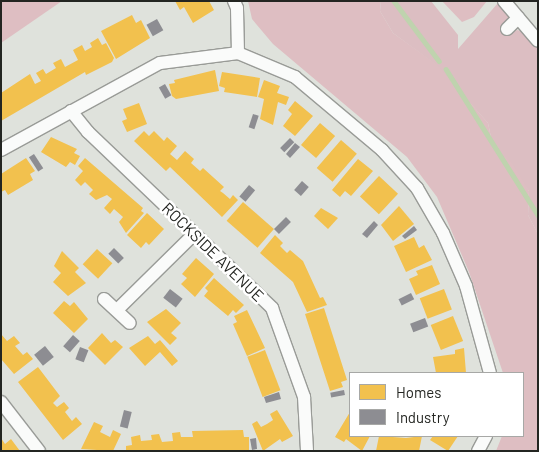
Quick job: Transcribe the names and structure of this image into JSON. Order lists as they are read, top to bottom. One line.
{"streets":{"street":["ROCKSIDE AVENUE"]},"legend":["Homes","Industry"]}
